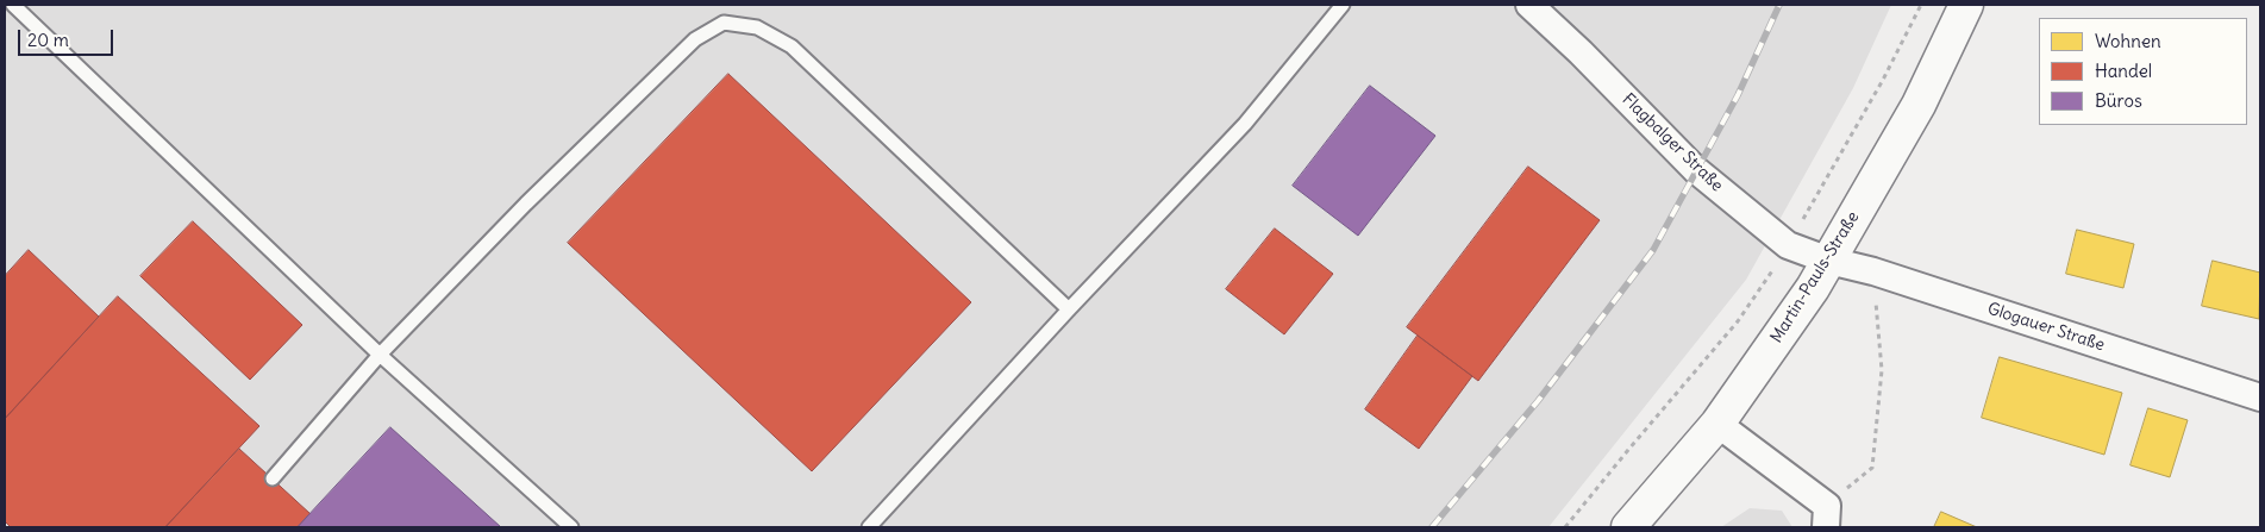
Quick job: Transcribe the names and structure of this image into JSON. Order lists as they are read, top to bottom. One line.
{"streets":{"street":["Flagbalger Straße","Martin-Pauls-Straße","Glogauer Straße"]},"crossings":[["Flagbalger Straße","Martin-Pauls-Straße"],["Flagbalger Straße","Glogauer Straße"],["Martin-Pauls-Straße","Glogauer Straße"]],"legend":["Wohnen","Handel","Büros"],"scale_bar":"20 m"}
